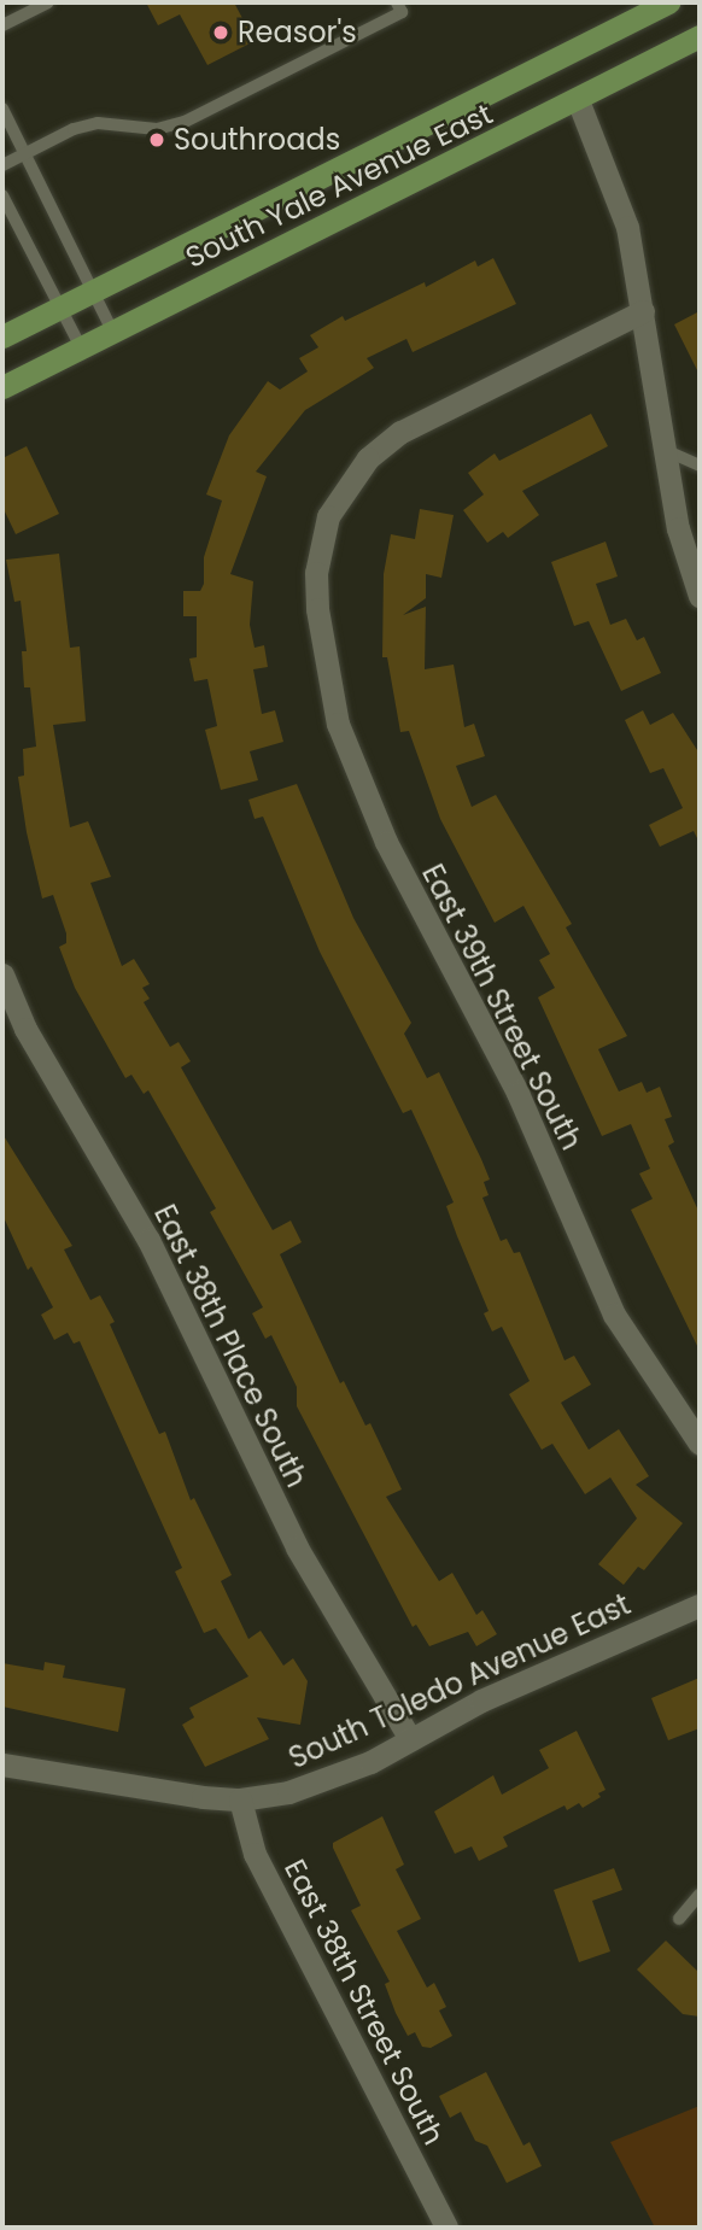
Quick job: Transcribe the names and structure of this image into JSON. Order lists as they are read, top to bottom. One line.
{"streets":{"main road":["South Yale Avenue East"],"street":["East 39th Street South","East 38th Place South","South Toledo Avenue East","East 38th Street South"]},"crossings":[["East 38th Place South","South Toledo Avenue East"],["South Toledo Avenue East","East 38th Street South"]],"places":["Reasor's","Southroads"]}
